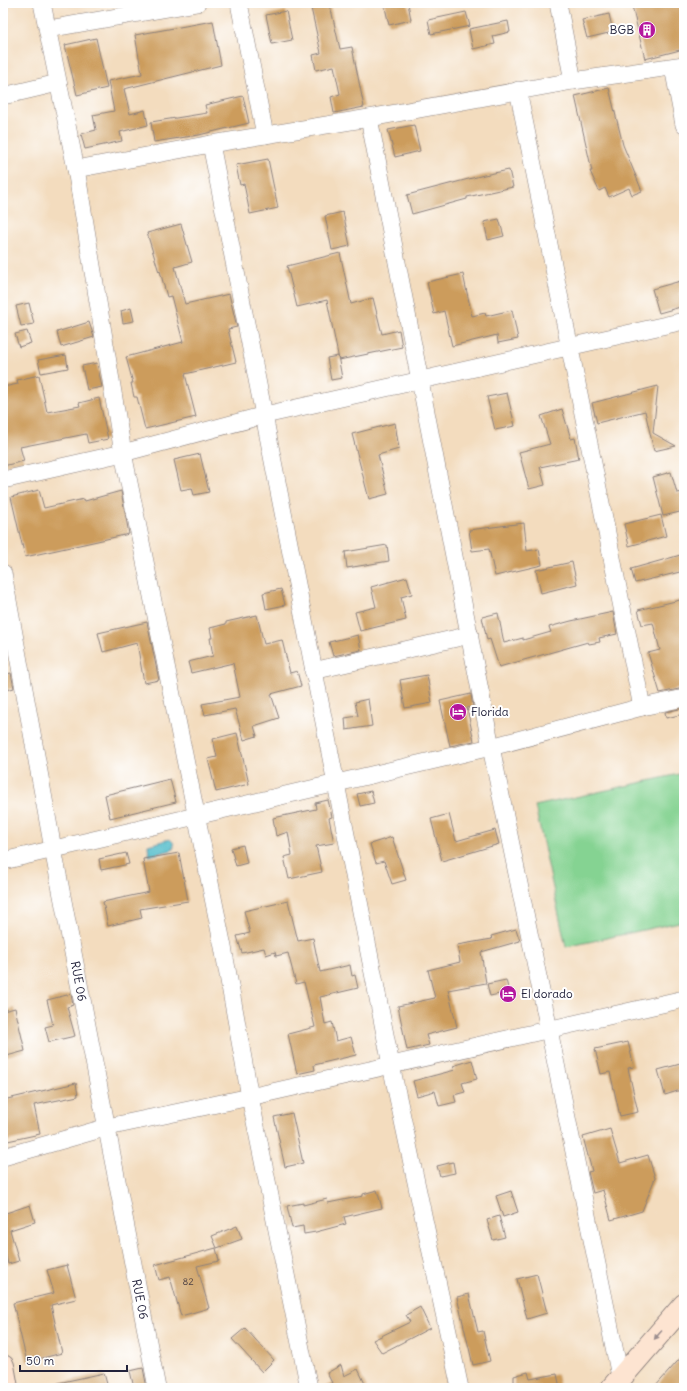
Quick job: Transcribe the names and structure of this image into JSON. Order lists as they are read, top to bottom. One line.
{"streets":{"street":["RUE 06"]},"places":{"building":["BGB"],"hotel":["Florida","El dorado"]},"house_numbers":["82"],"scale_bar":"50 m"}
